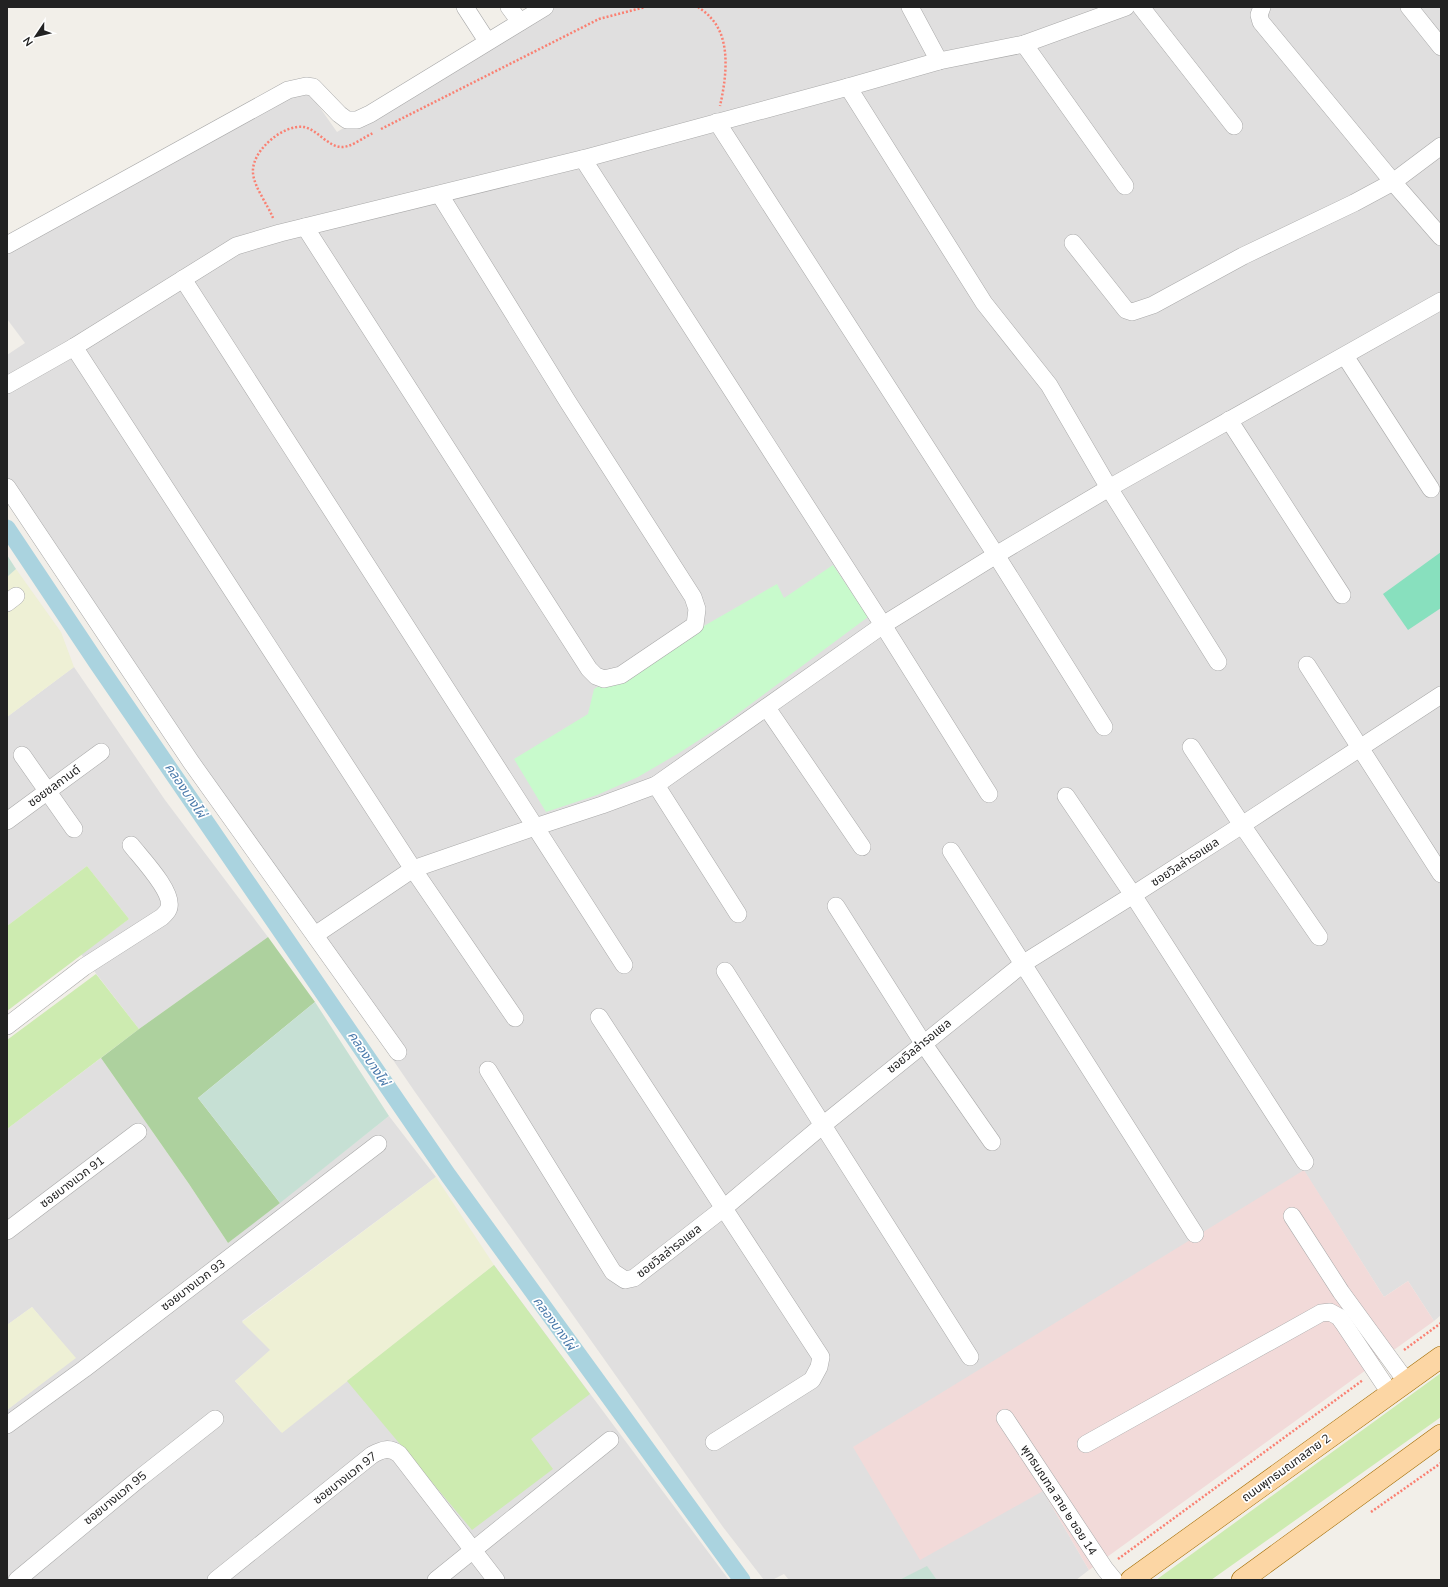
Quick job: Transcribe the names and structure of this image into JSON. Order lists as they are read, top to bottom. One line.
{"streets":{"main road":["ถนนพุทธมณฑลสาย 2"],"street":["ซอยชลกานต์","ซอยวิลล่ารอแยล","ซอยบางแวก 91","ซอยบางแวก 93","ซอยบางแวก 97","ซอยบางแวก 95","พุทธมณฑล สาย ๒ ซอย 14"]},"water":["คลองบางไผ่"],"north":"bottom left"}
